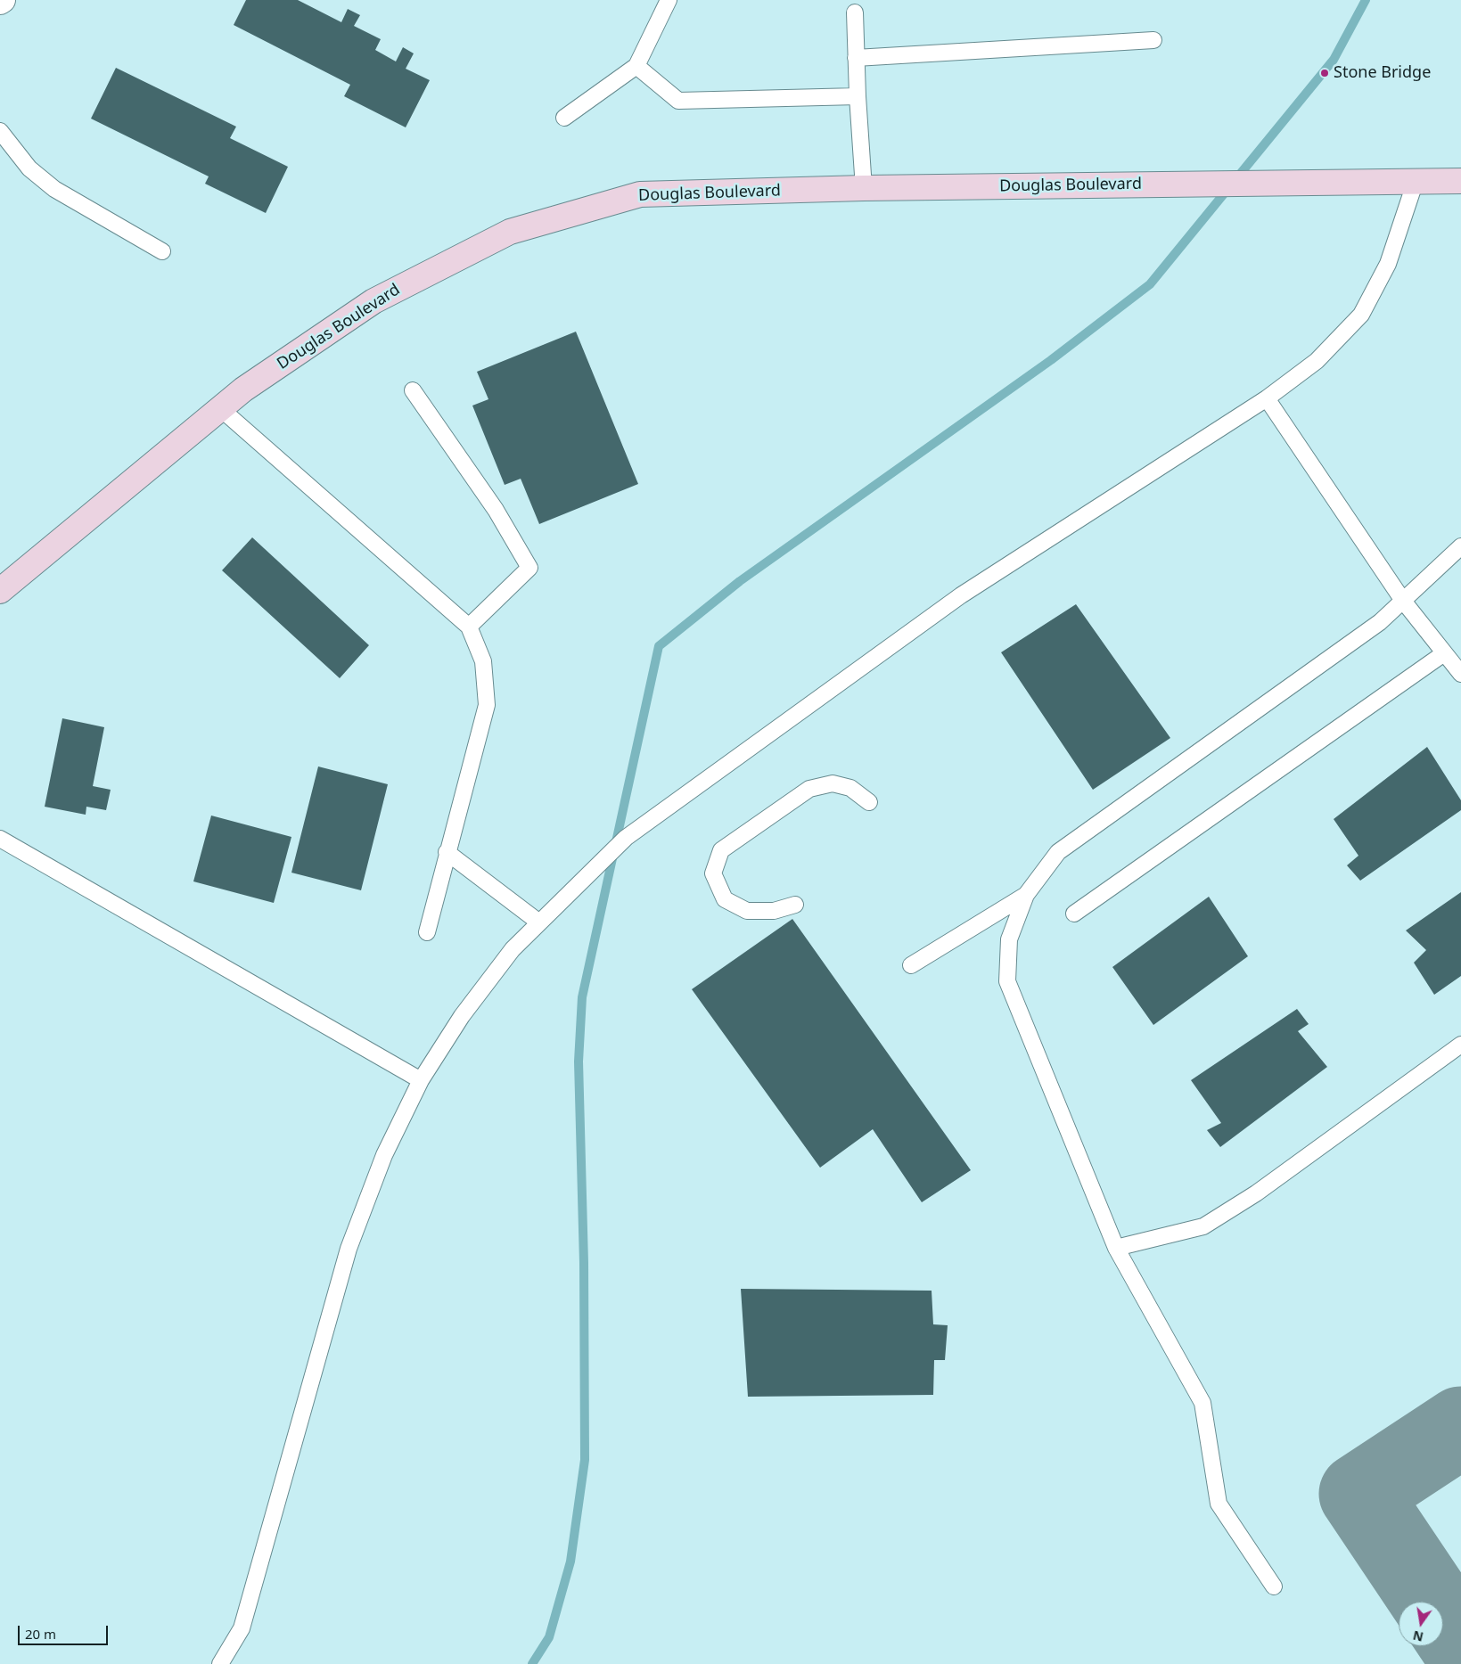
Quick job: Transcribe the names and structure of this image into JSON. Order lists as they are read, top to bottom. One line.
{"streets":{"street":["Douglas Boulevard"]},"places":["Stone Bridge"],"scale_bar":"20 m","north":"bottom"}
